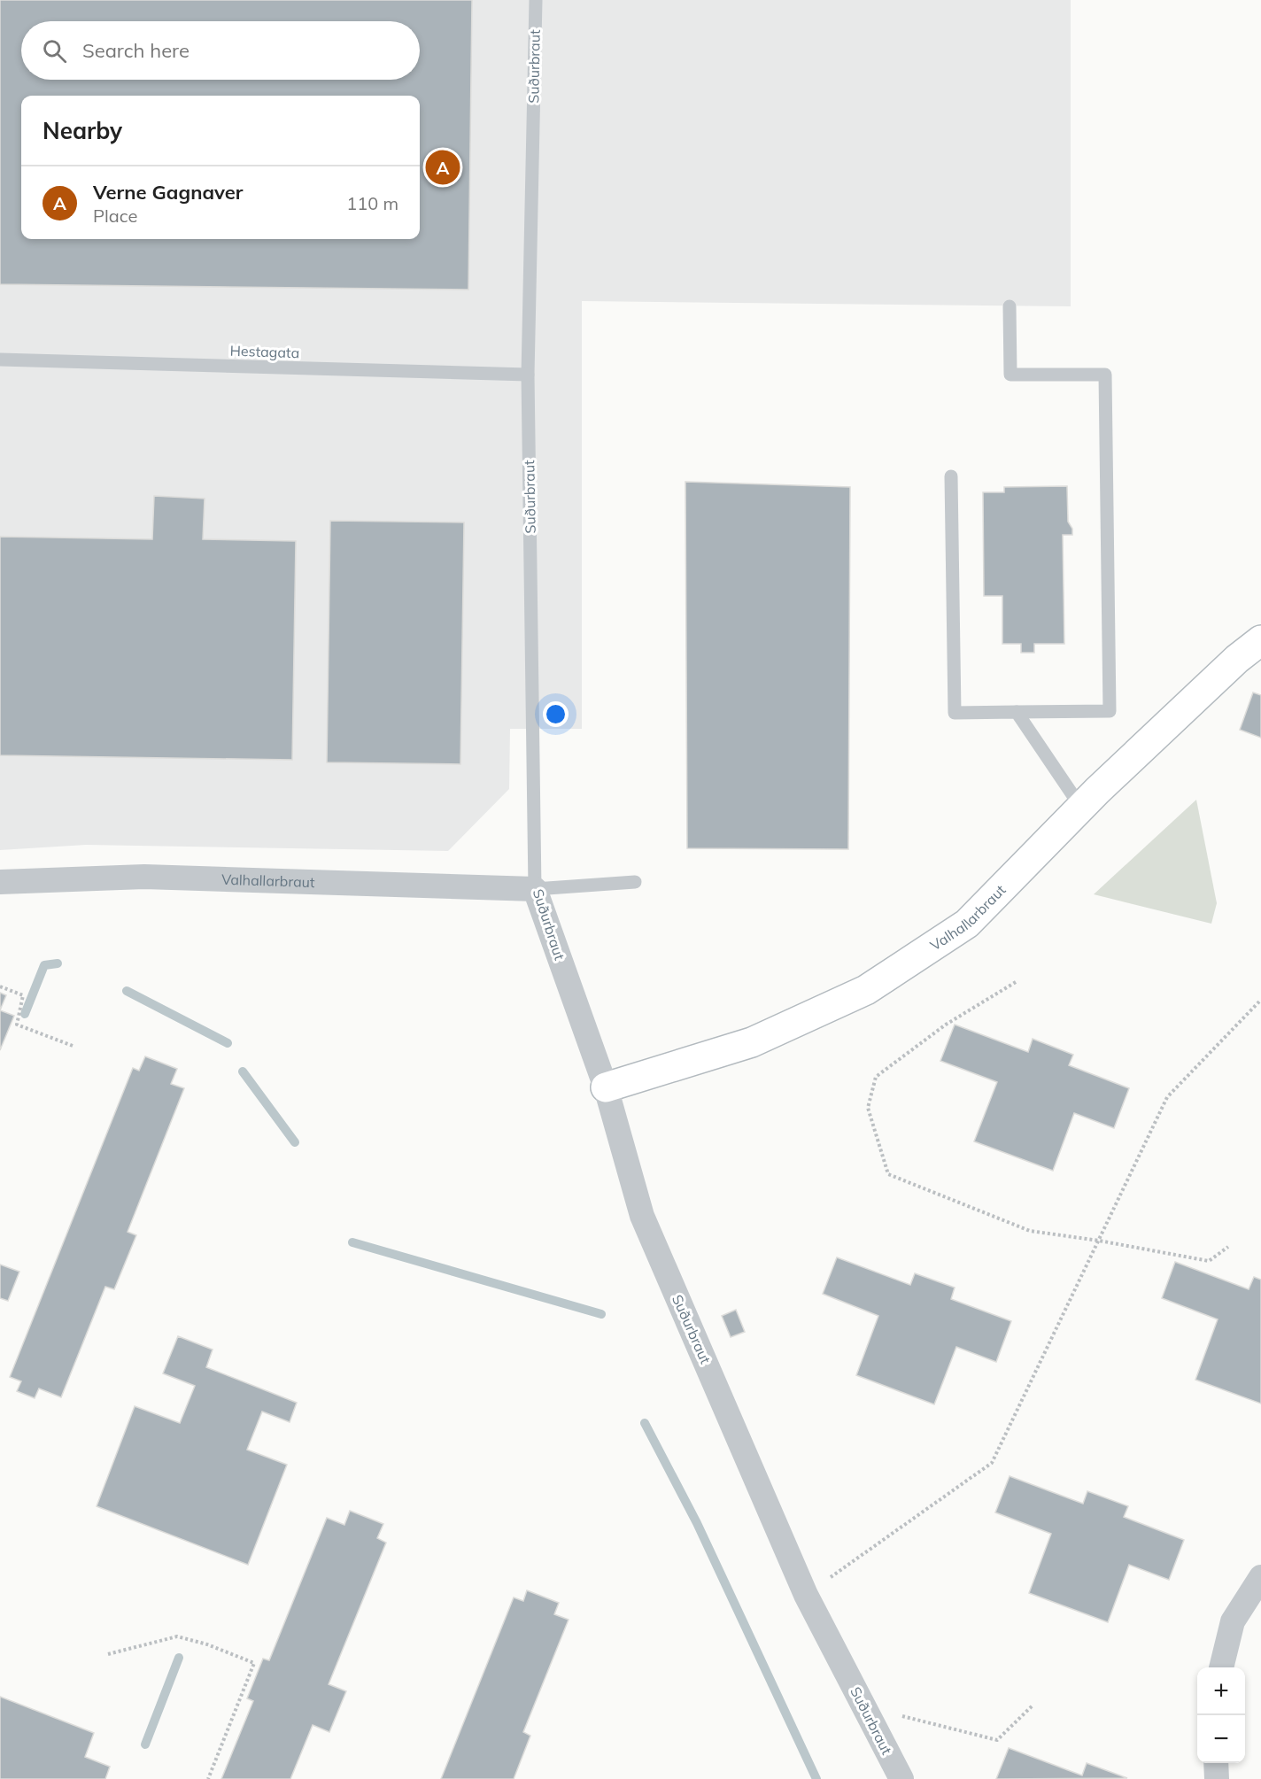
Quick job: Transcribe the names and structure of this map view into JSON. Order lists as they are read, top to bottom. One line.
{"streets":{"street":["Suðurbraut","Valhallarbraut"],"lane":["Hestagata"]},"crossings":[["Suðurbraut","Hestagata"],["Suðurbraut","Valhallarbraut"]],"page":{"search":"Search here","heading":"Nearby","pins":"A","list":[{"mark":"A","name":"Verne Gagnaver","note":"Place","value":"110 m"}],"map_buttons":["+","−"]}}
